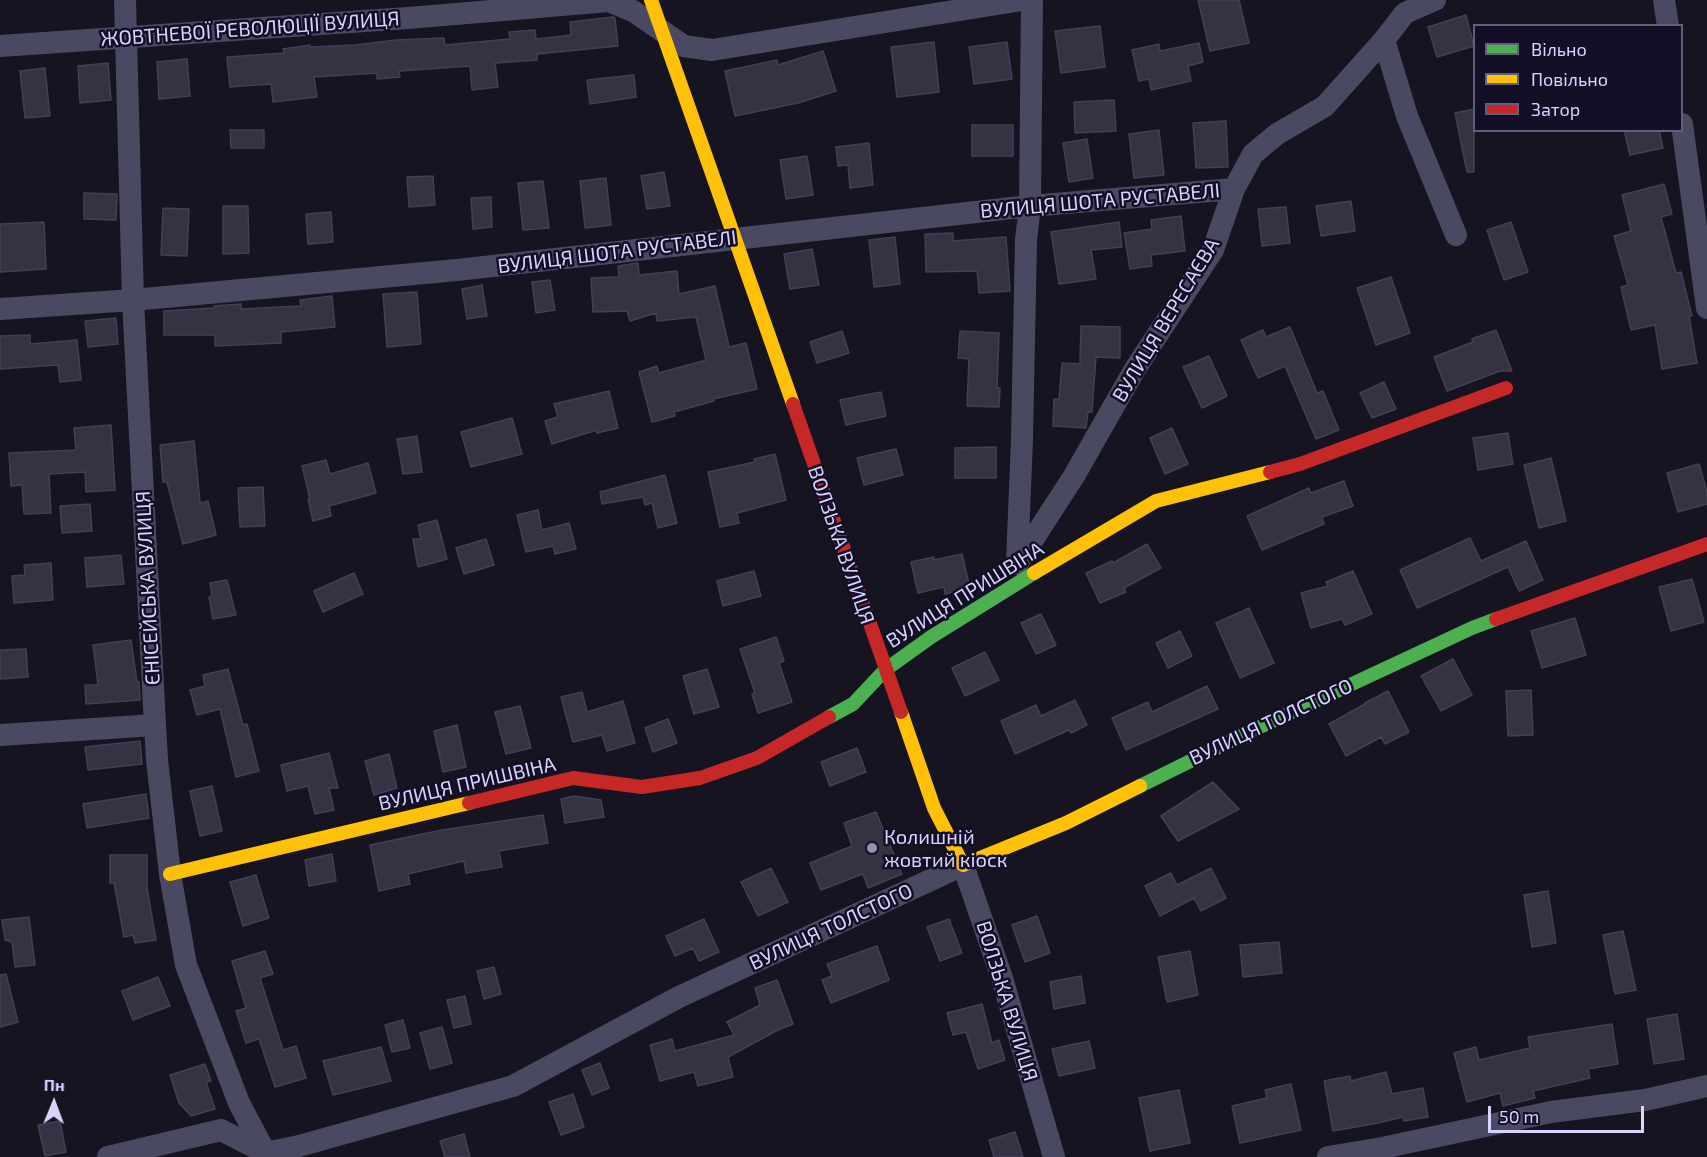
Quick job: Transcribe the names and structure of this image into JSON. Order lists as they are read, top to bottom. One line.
{"streets":{"street":["ЖОВТНЕВОЇ РЕВОЛЮЦІЇ ВУЛИЦЯ","ВУЛИЦЯ ШОТА РУСТАВЕЛІ","ВУЛИЦЯ ВЕРЕСАЄВА","ВОЛЗЬКА ВУЛИЦЯ","ЄНІСЕЙСЬКА ВУЛИЦЯ","ВУЛИЦЯ ПРИШВІНА","ВУЛИЦЯ ТОЛСТОГО"]},"crossings":[["ЖОВТНЕВОЇ РЕВОЛЮЦІЇ ВУЛИЦЯ","ВОЛЗЬКА ВУЛИЦЯ"],["ЖОВТНЕВОЇ РЕВОЛЮЦІЇ ВУЛИЦЯ","ЄНІСЕЙСЬКА ВУЛИЦЯ"],["ВУЛИЦЯ ШОТА РУСТАВЕЛІ","ВУЛИЦЯ ВЕРЕСАЄВА"],["ВУЛИЦЯ ШОТА РУСТАВЕЛІ","ВОЛЗЬКА ВУЛИЦЯ"],["ВУЛИЦЯ ШОТА РУСТАВЕЛІ","ЄНІСЕЙСЬКА ВУЛИЦЯ"],["ВУЛИЦЯ ВЕРЕСАЄВА","ВУЛИЦЯ ПРИШВІНА"],["ВОЛЗЬКА ВУЛИЦЯ","ВУЛИЦЯ ПРИШВІНА"],["ВОЛЗЬКА ВУЛИЦЯ","ВУЛИЦЯ ТОЛСТОГО"],["ЄНІСЕЙСЬКА ВУЛИЦЯ","ВУЛИЦЯ ПРИШВІНА"],["ЄНІСЕЙСЬКА ВУЛИЦЯ","ВУЛИЦЯ ТОЛСТОГО"]],"places":["Колишній жовтий кіоск"],"legend":["Вільно","Повільно","Затор"],"scale_bar":"50 m","north":"top"}
